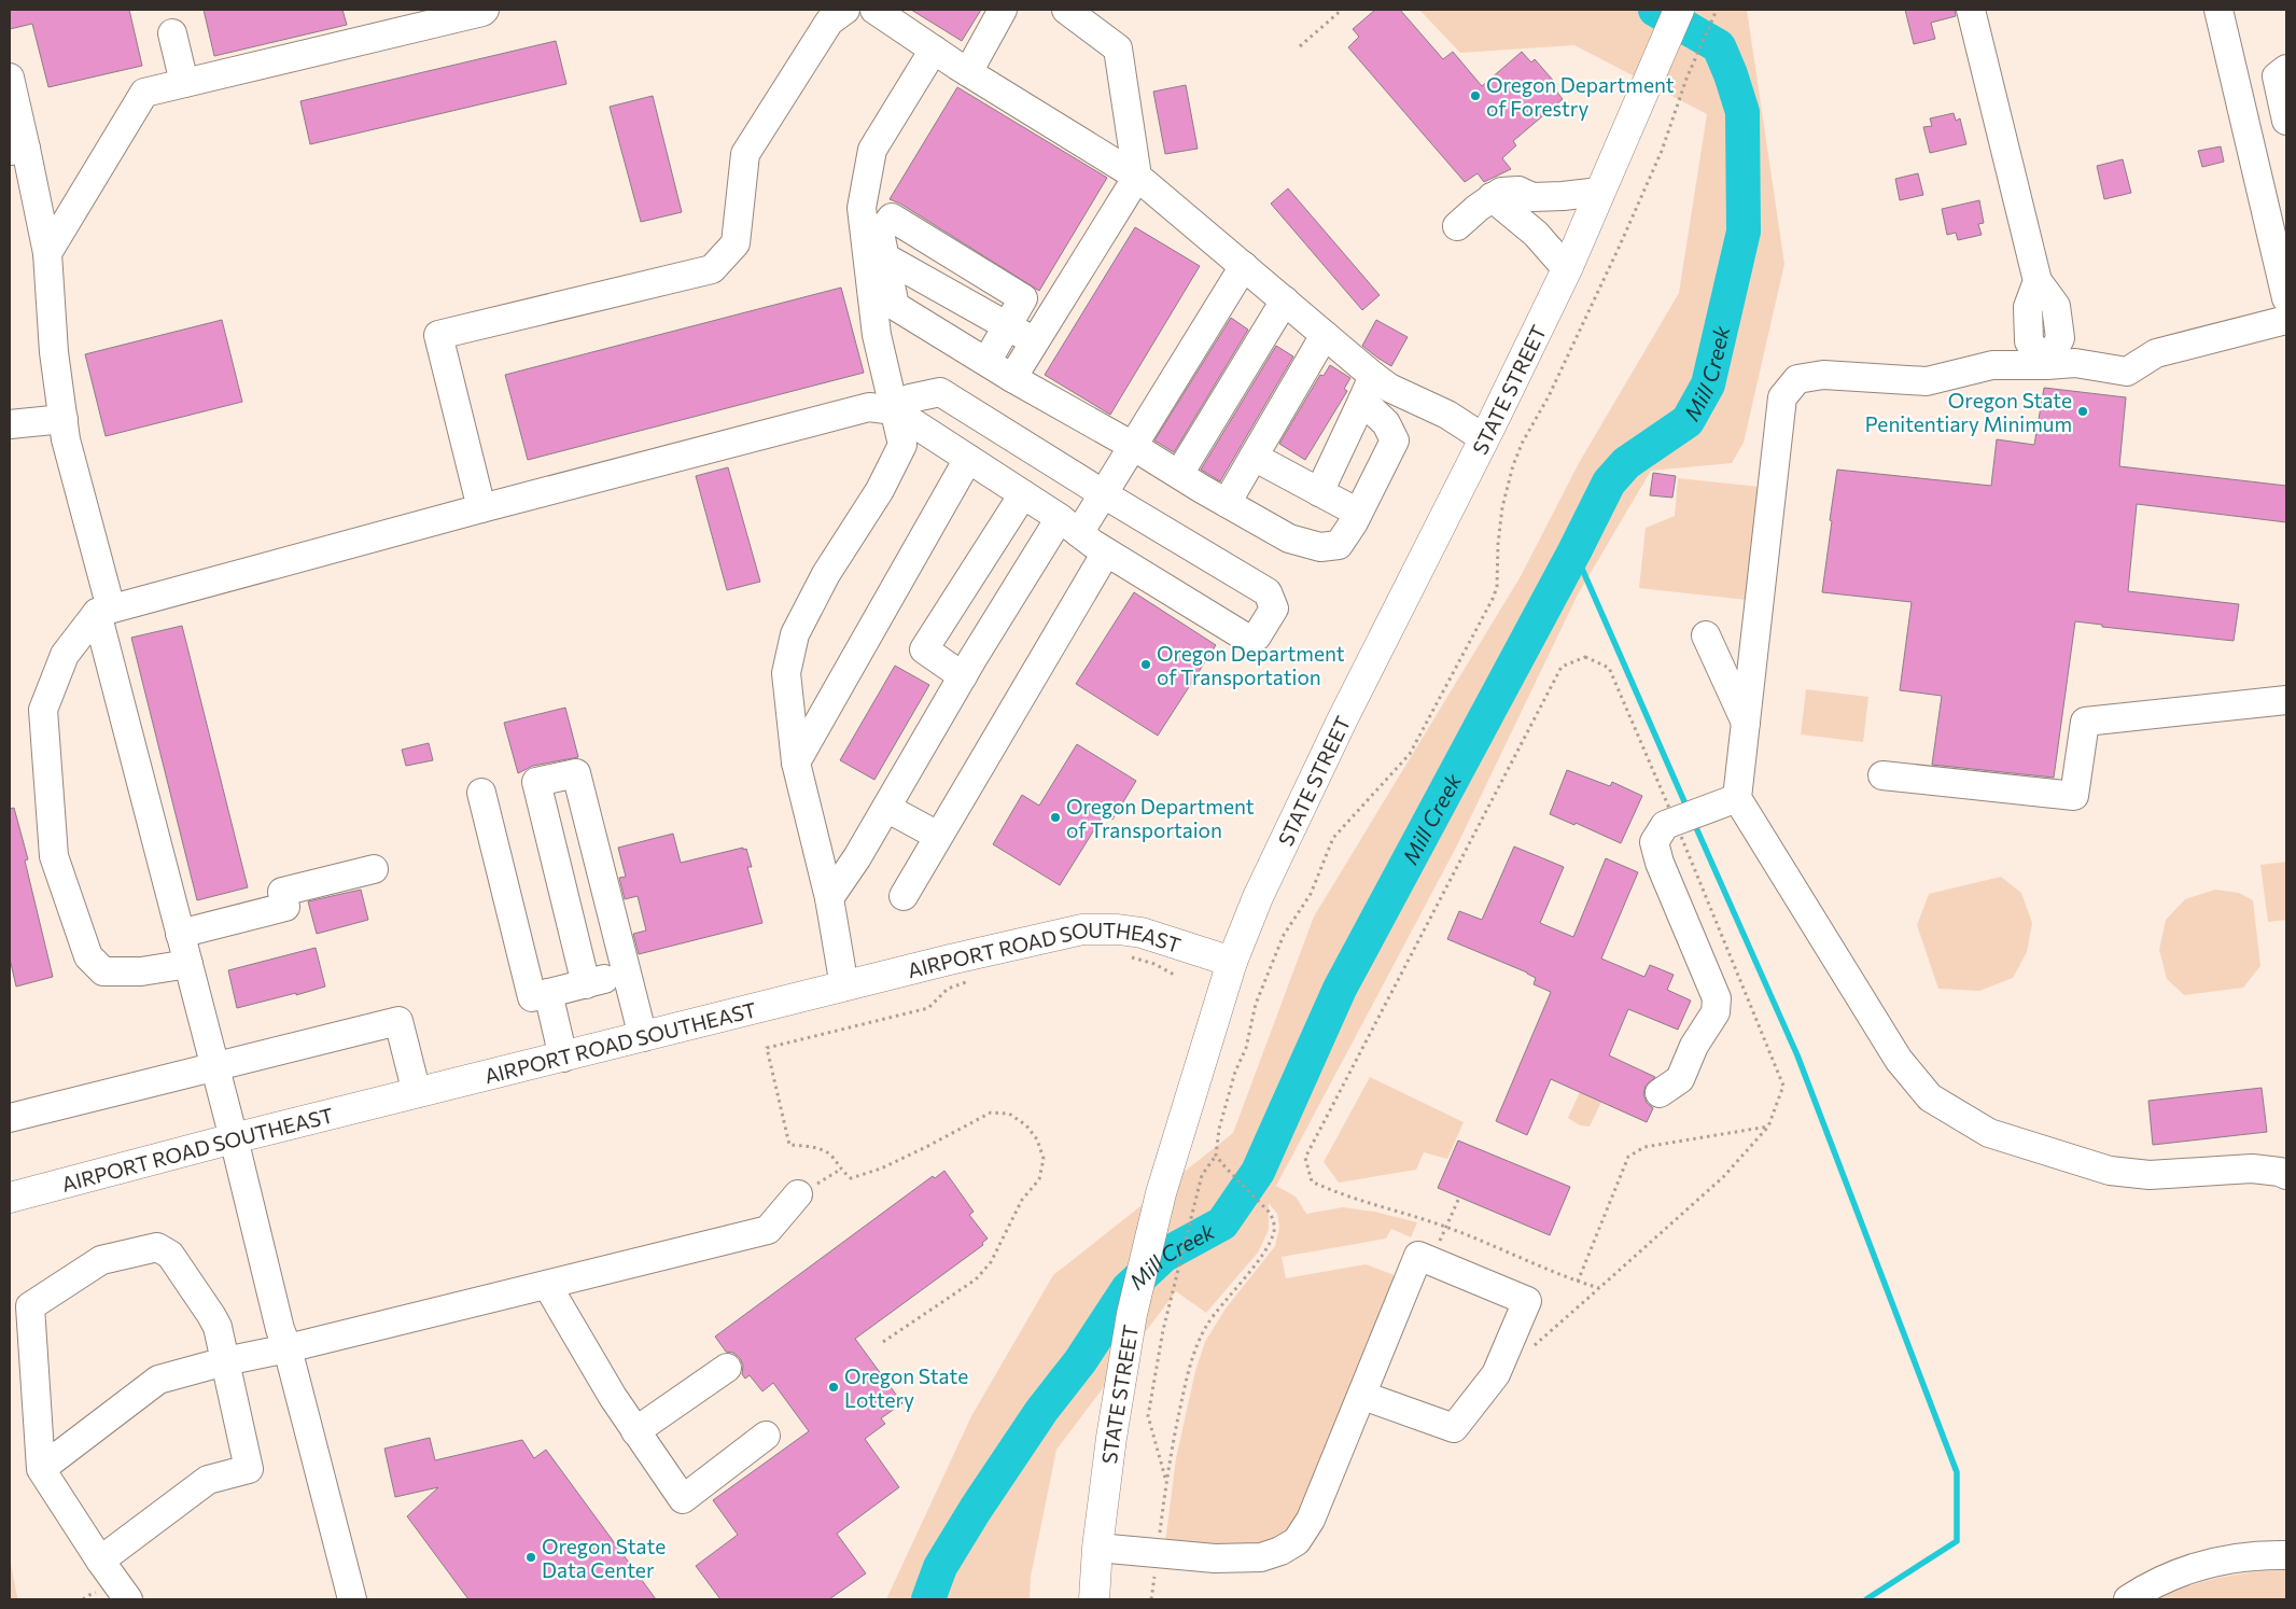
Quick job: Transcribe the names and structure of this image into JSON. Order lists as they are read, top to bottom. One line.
{"streets":{"main road":["STATE STREET","AIRPORT ROAD SOUTHEAST"]},"crossings":[["STATE STREET","AIRPORT ROAD SOUTHEAST"]],"water":["Mill Creek"],"places":["Oregon Department of Forestry","Oregon State Penitentiary Minimum","Oregon Department of Transportation","Oregon Department of Transportaion","Oregon State Lottery","Oregon State Data Center"]}
